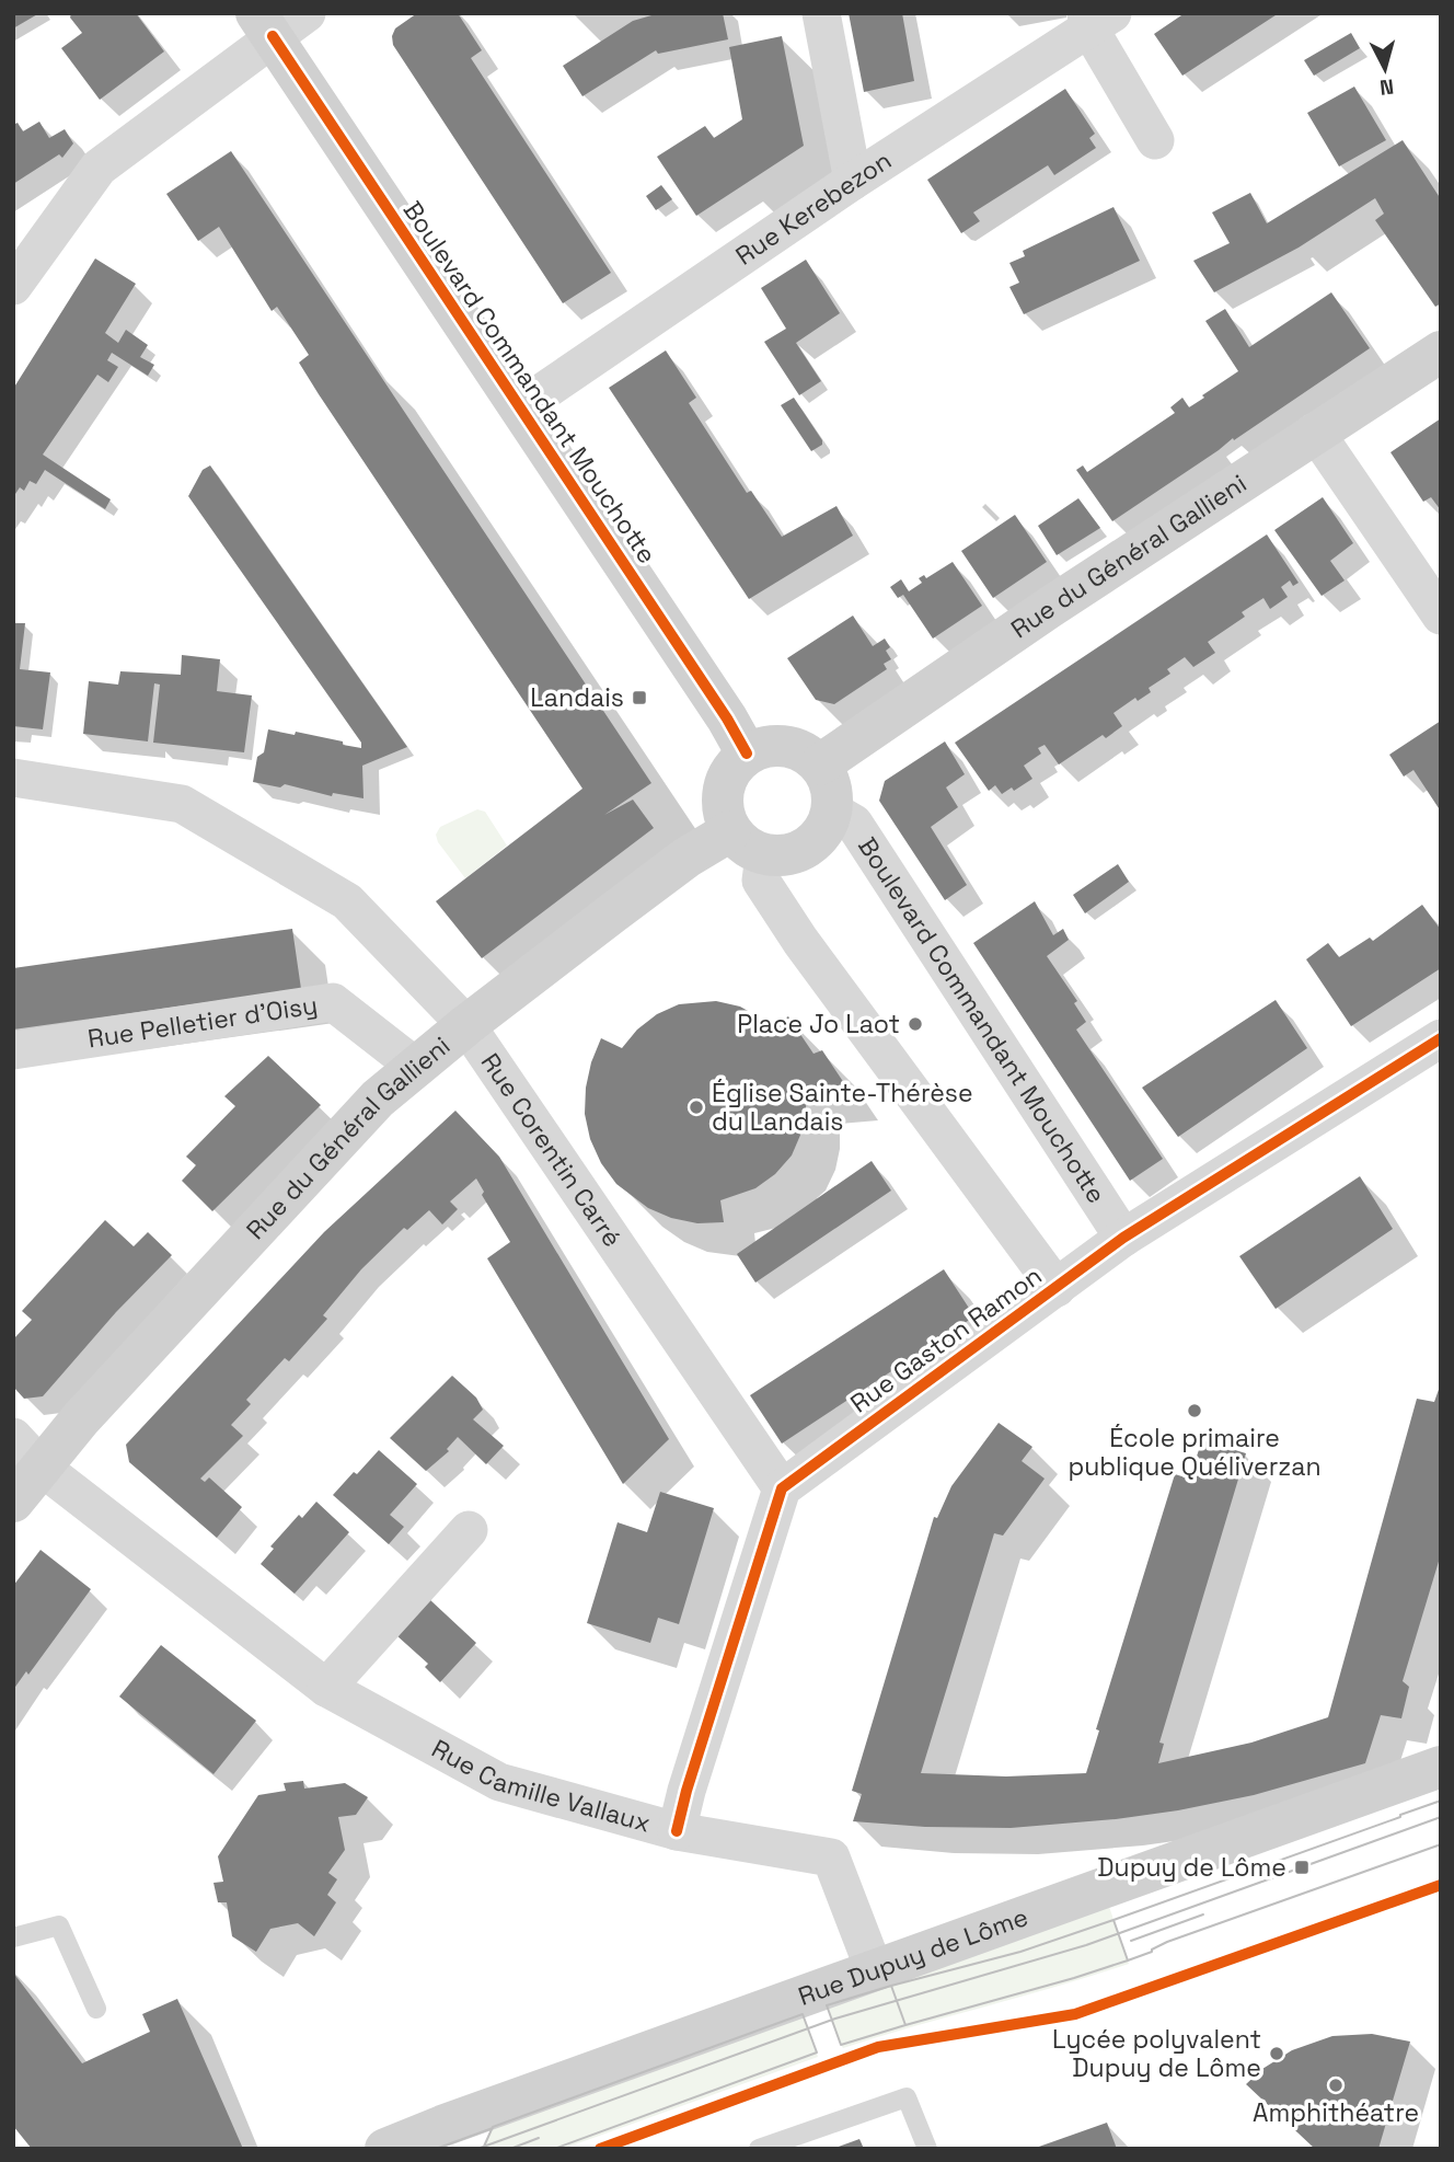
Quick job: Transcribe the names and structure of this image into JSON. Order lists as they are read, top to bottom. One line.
{"streets":{"main road":["Boulevard Commandant Mouchotte","Rue du Général Gallieni","Rue Dupuy de Lôme"],"street":["Rue Kerebezon","Rue Pelletier d'Oisy","Rue Corentin Carré","Rue Gaston Ramon","Rue Camille Vallaux"]},"crossings":[["Rue Kerebezon","Boulevard Commandant Mouchotte"],["Boulevard Commandant Mouchotte","Rue du Général Gallieni"],["Boulevard Commandant Mouchotte","Rue Gaston Ramon"],["Rue du Général Gallieni","Rue Pelletier d'Oisy"],["Rue du Général Gallieni","Rue Corentin Carré"],["Rue du Général Gallieni","Rue Camille Vallaux"],["Rue Corentin Carré","Rue Gaston Ramon"],["Rue Camille Vallaux","Rue Dupuy de Lôme"]],"places":{"transit":["Landais","Dupuy de Lôme"],"other":["Place Jo Laot","Église Sainte-Thérèse du Landais","École primaire publique Quéliverzan","Lycée polyvalent Dupuy de Lôme","Amphithéatre"]},"north":"bottom"}
